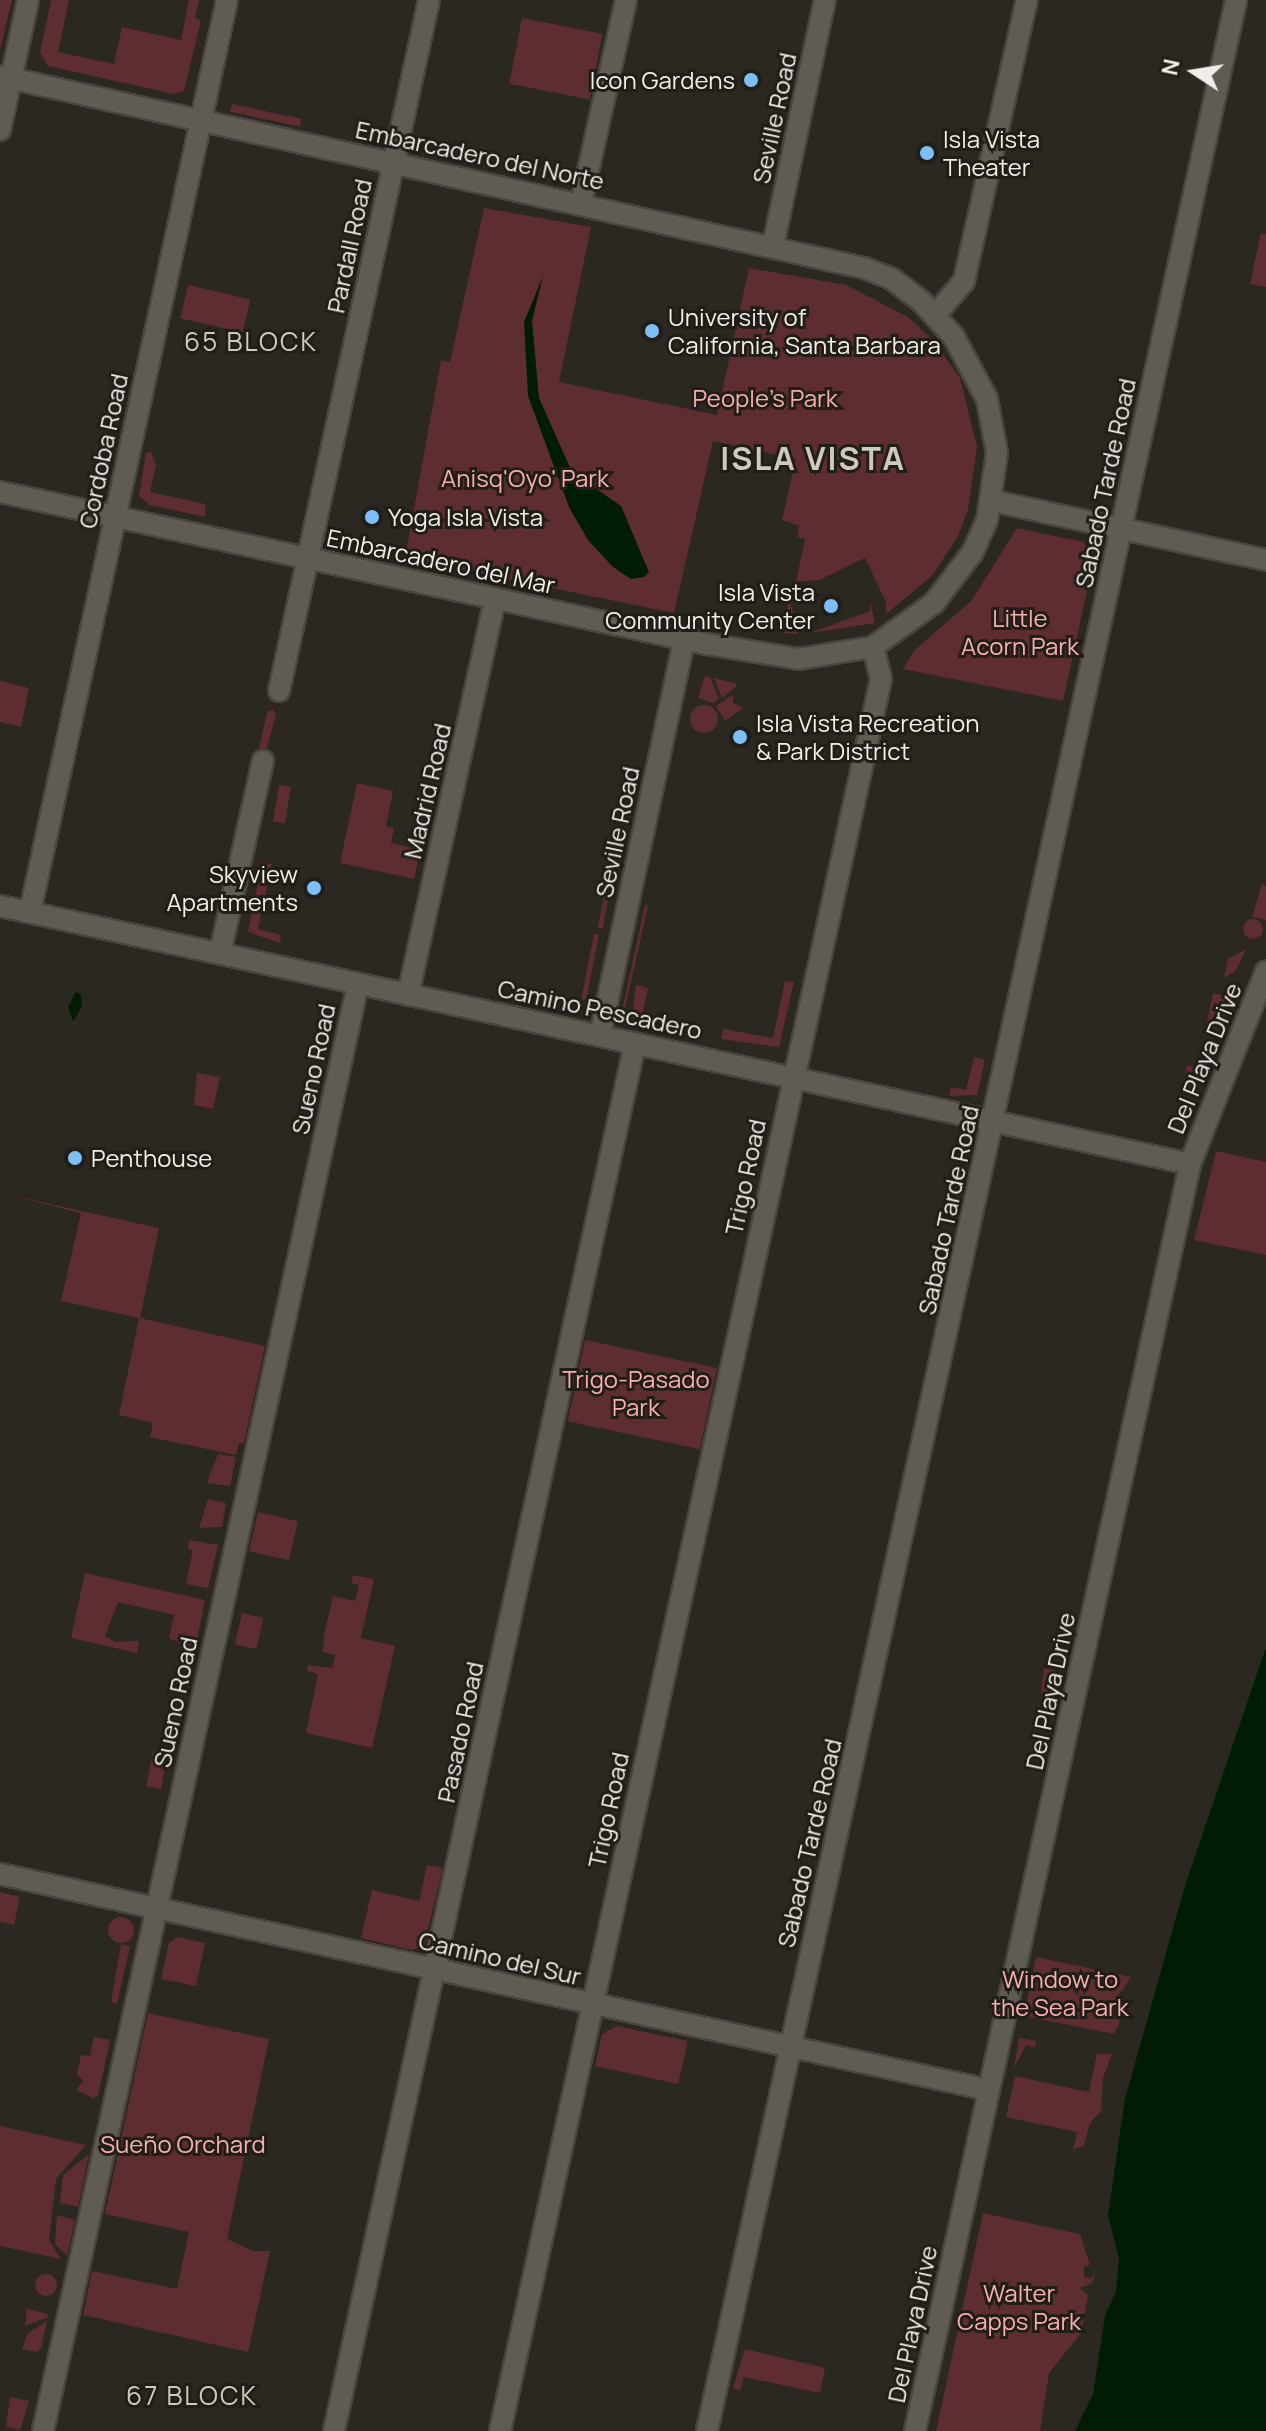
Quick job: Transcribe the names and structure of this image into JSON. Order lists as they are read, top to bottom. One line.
{"streets":{"street":["Seville Road","Embarcadero del Norte","Pardall Road","Cordoba Road","Sabado Tarde Road","Embarcadero del Mar","Madrid Road","Camino Pescadero","Del Playa Drive","Sueno Road","Trigo Road","Pasado Road","Camino del Sur"]},"crossings":[["Seville Road","Embarcadero del Norte"],["Seville Road","Embarcadero del Mar"],["Seville Road","Camino Pescadero"],["Embarcadero del Norte","Pardall Road"],["Embarcadero del Norte","Cordoba Road"],["Pardall Road","Embarcadero del Mar"],["Cordoba Road","Embarcadero del Mar"],["Cordoba Road","Camino Pescadero"],["Sabado Tarde Road","Camino Pescadero"],["Sabado Tarde Road","Camino del Sur"],["Embarcadero del Mar","Madrid Road"],["Embarcadero del Mar","Trigo Road"],["Madrid Road","Camino Pescadero"],["Camino Pescadero","Del Playa Drive"],["Camino Pescadero","Sueno Road"],["Camino Pescadero","Trigo Road"],["Camino Pescadero","Pasado Road"],["Del Playa Drive","Camino del Sur"],["Sueno Road","Camino del Sur"],["Trigo Road","Camino del Sur"],["Pasado Road","Camino del Sur"]],"districts":["65 BLOCK","ISLA VISTA","67 BLOCK"],"parks":["People's Park","Anisq'Oyo' Park","Little Acorn Park","Trigo-Pasado Park","Window to the Sea Park","Sueño Orchard","Walter Capps Park"],"places":["Icon Gardens","Isla Vista Theater","University of California, Santa Barbara","Yoga Isla Vista","Isla Vista Community Center","Isla Vista Recreation & Park District","Skyview Apartments","Penthouse"],"north":"left"}
